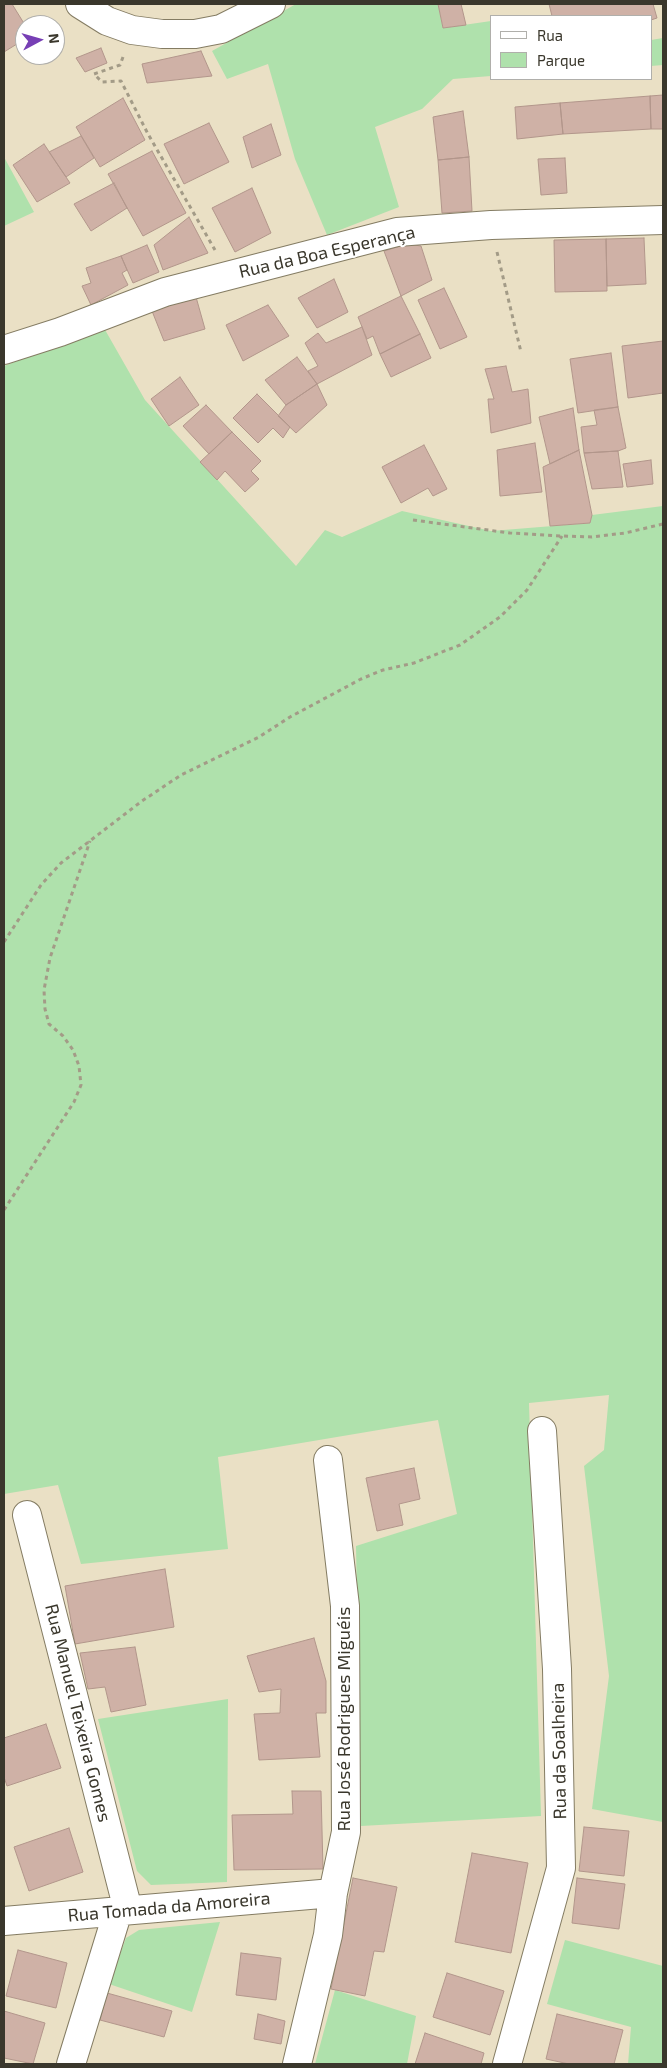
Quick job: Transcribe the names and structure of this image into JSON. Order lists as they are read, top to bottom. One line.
{"streets":{"street":["Rua da Boa Esperança","Rua Manuel Teixeira Gomes","Rua José Rodrigues Miguéis","Rua da Soalheira","Rua Tomada da Amoreira"]},"crossings":[["Rua Manuel Teixeira Gomes","Rua Tomada da Amoreira"],["Rua José Rodrigues Miguéis","Rua Tomada da Amoreira"]],"legend":["Rua","Parque"],"north":"right"}
